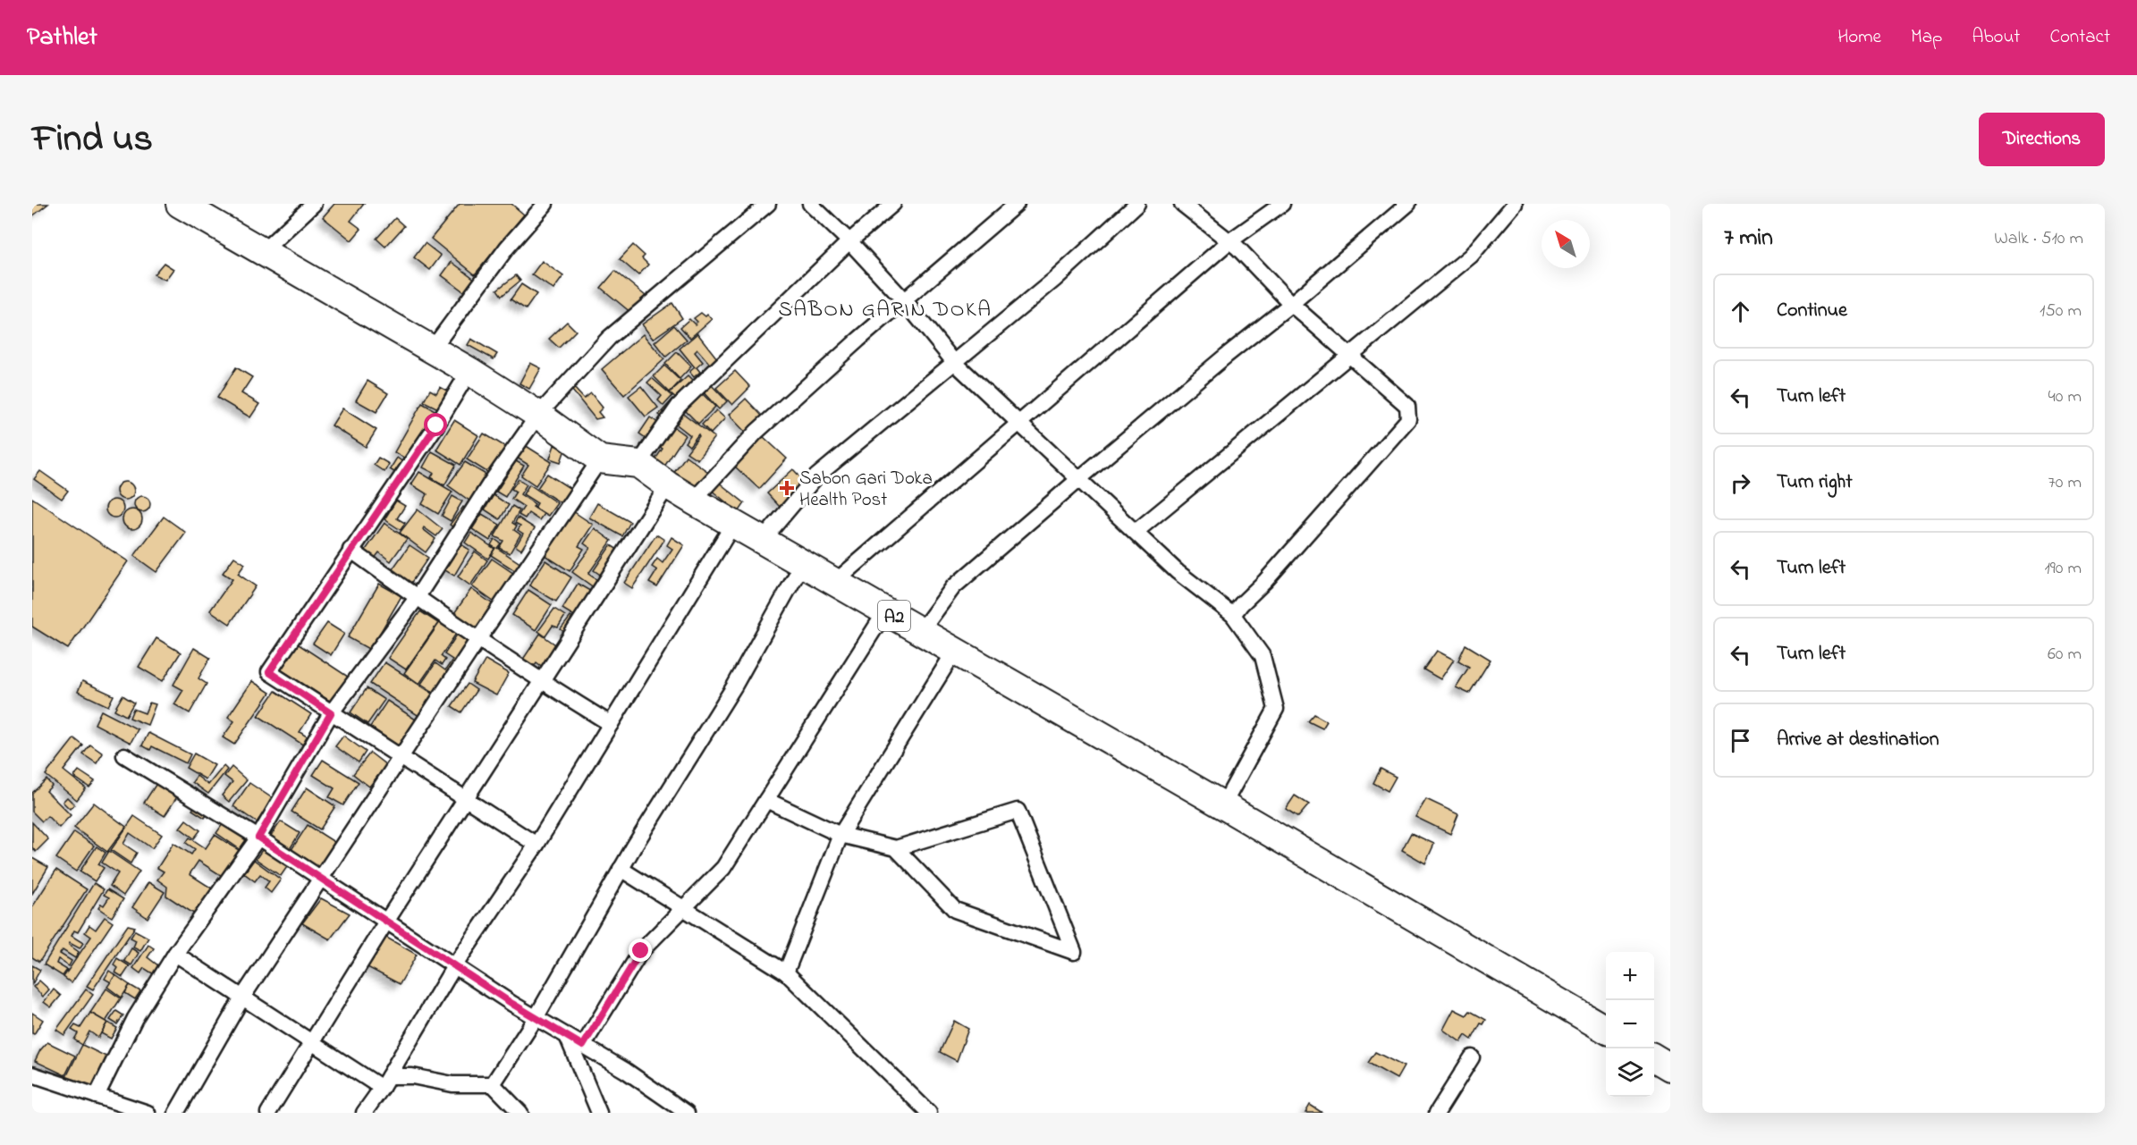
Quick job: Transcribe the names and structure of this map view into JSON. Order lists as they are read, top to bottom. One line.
{"streets":{"highway":["A2"]},"districts":["SABON GARIN DOKA"],"places":{"health":["Sabon Gari Doka Health Post"]},"north":"top left","page":{"header":"Pathlet","nav":["Home","Map","About","Contact"],"title":"Find us","buttons":"Directions","heading":["7 min","Walk · 510 m"],"list":[["Continue","150 m"],["Turn left","40 m"],["Turn right","70 m"],["Turn left","190 m"],["Turn left","60 m"],"Arrive at destination"],"map_buttons":["+","−"]}}
